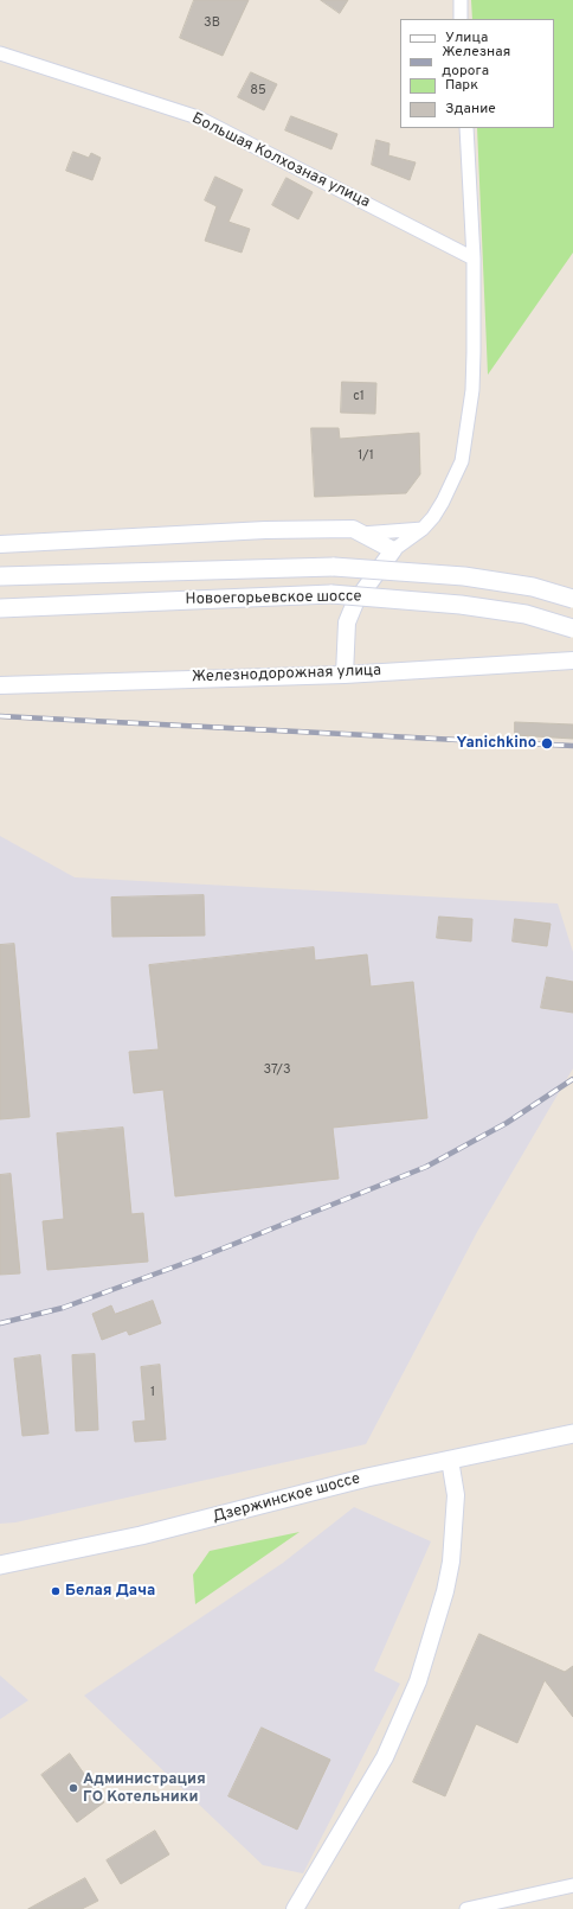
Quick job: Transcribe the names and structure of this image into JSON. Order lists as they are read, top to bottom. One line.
{"streets":{"main road":["Новоегорьевское шоссе","Дзержинское шоссе"],"street":["Большая Колхозная улица","Железнодорожная улица"]},"places":["Yanichkino","Белая Дача","Администрация ГО Котельники"],"house_numbers":["3В","85","с1","1/1","37/3","1"],"legend":["Улица","Железная дорога","Парк","Здание"]}
